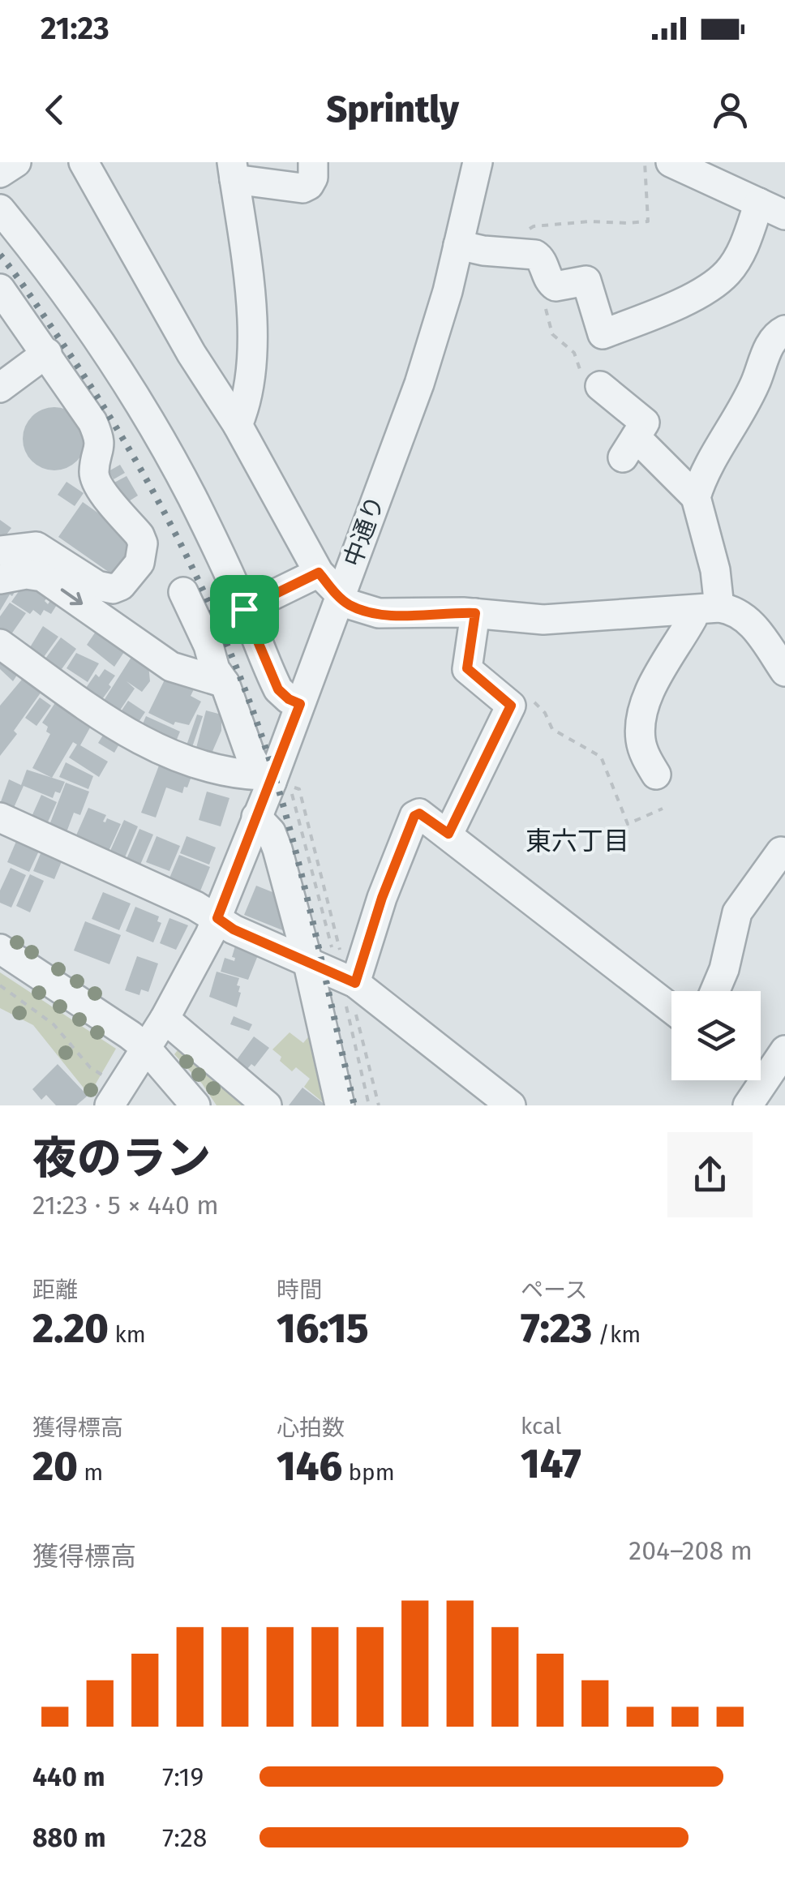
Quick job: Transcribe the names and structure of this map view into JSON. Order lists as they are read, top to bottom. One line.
{"streets":{"street":["中通り"]},"districts":["東六丁目"],"page":{"status":"21:23","header":"Sprintly","heading":["夜のラン","21:23 · 5 × 440 m"],"stats":[["距離","2.20 km"],["時間","16:15"],["ペース","7:23 /km"],["獲得標高","20 m"],["心拍数","146 bpm"],["kcal","147"]],"chart":["獲得標高","204–208 m"],"list":[{"name":"440 m","note":"7:19"},{"name":"880 m","note":"7:28"}]}}
